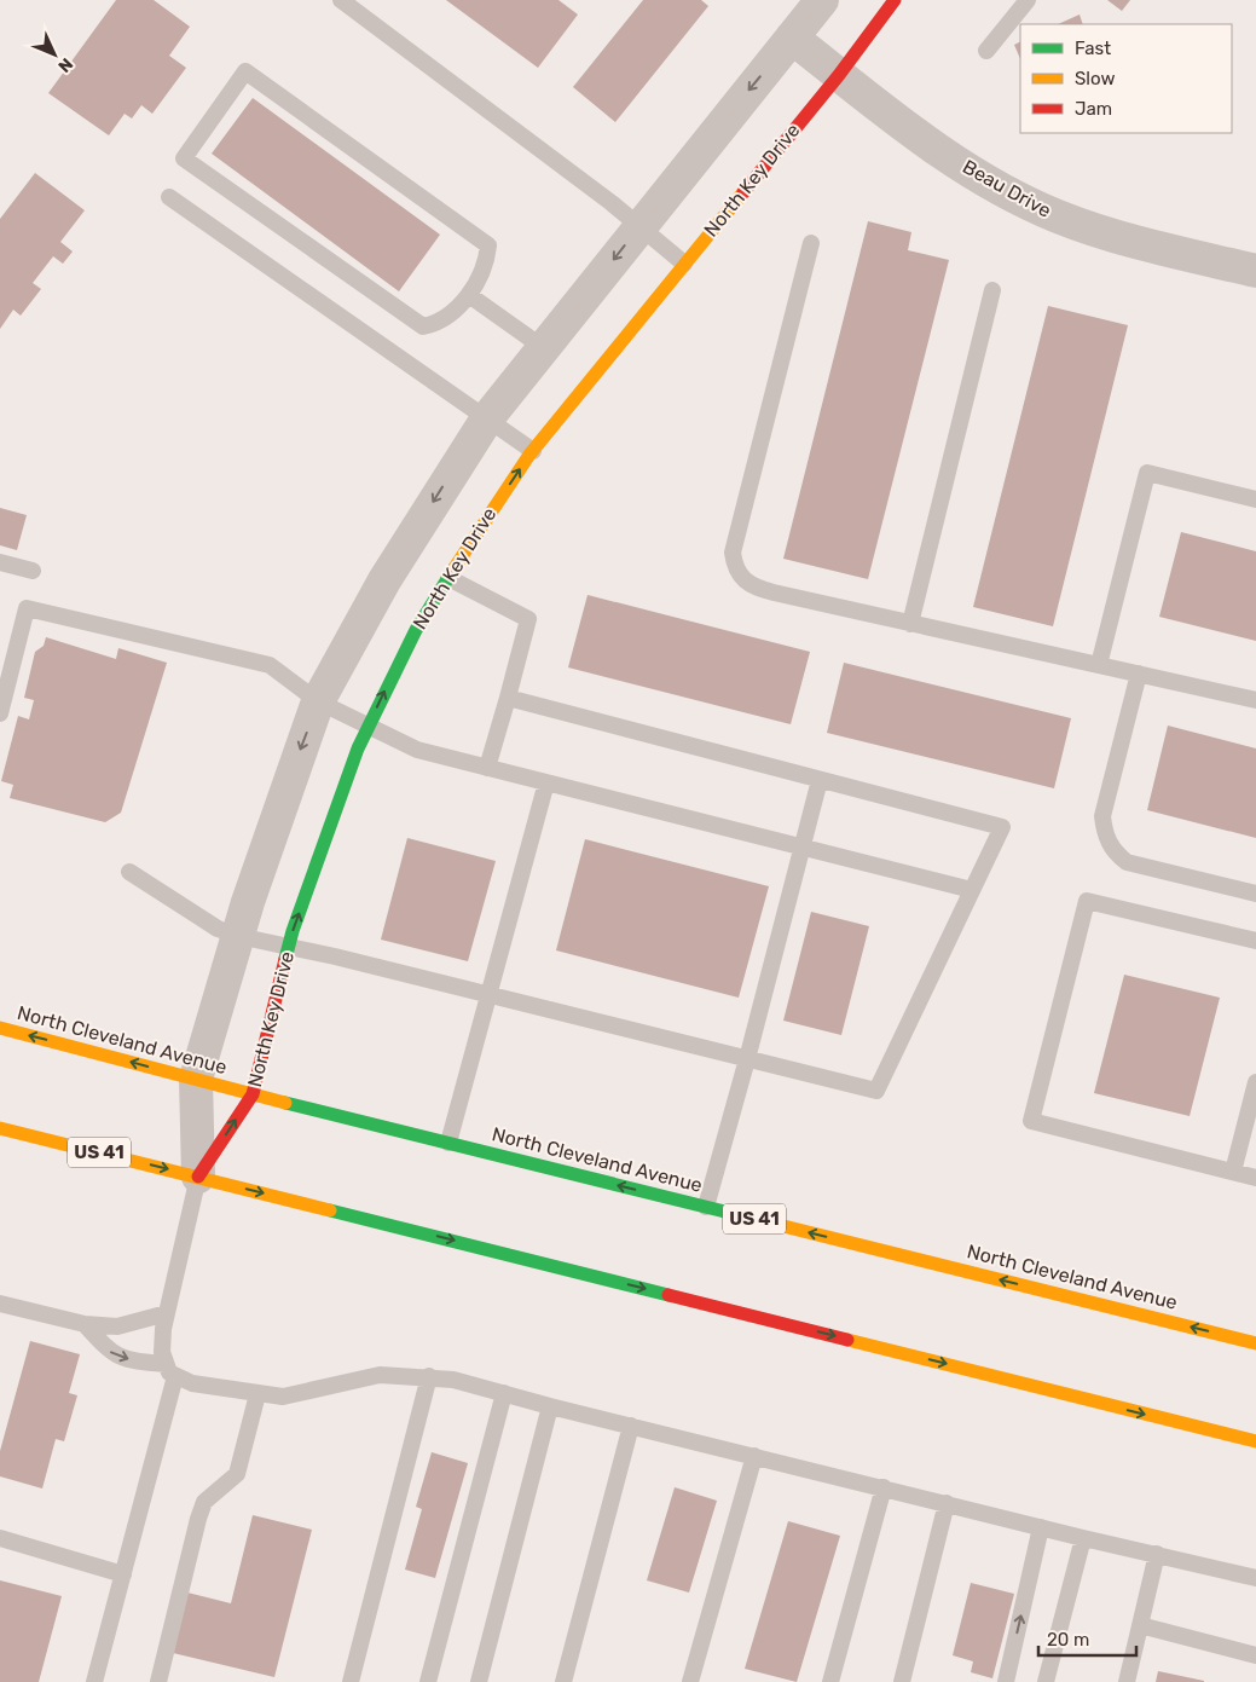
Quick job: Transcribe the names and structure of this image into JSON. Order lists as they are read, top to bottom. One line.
{"streets":{"main road":["North Key Drive","North Cleveland Avenue","US 41"],"street":["Beau Drive"]},"crossings":[["North Key Drive","Beau Drive"],["North Key Drive","North Cleveland Avenue"],["North Key Drive","US 41"]],"one_way":["North Key Drive"],"legend":["Fast","Slow","Jam"],"scale_bar":"20 m","north":"bottom right"}
